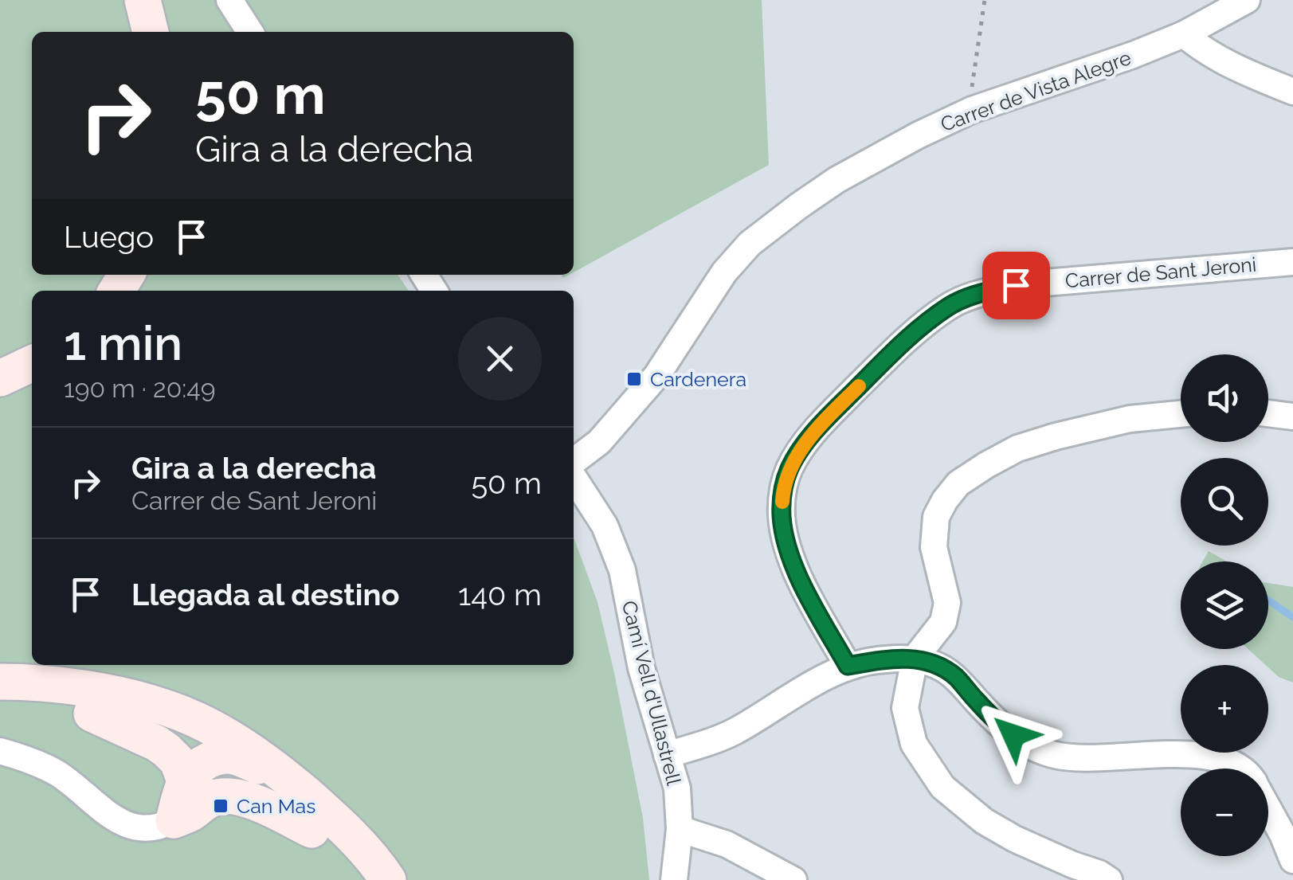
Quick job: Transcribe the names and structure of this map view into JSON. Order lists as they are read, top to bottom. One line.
{"streets":{"street":["Carrer de Vista Alegre","Carrer de Sant Jeroni","Camí Vell d'Ullastrell"]},"places":{"transit":["Cardenera","Can Mas"]},"page":{"turn":["50 m","Gira a la derecha"],"then":"Luego","heading":["1 min","190 m · 20:49"],"map_buttons":["+","−"],"list":[{"name":"Gira a la derecha","note":"Carrer de Sant Jeroni","value":"50 m"},{"name":"Llegada al destino","value":"140 m"}]}}
